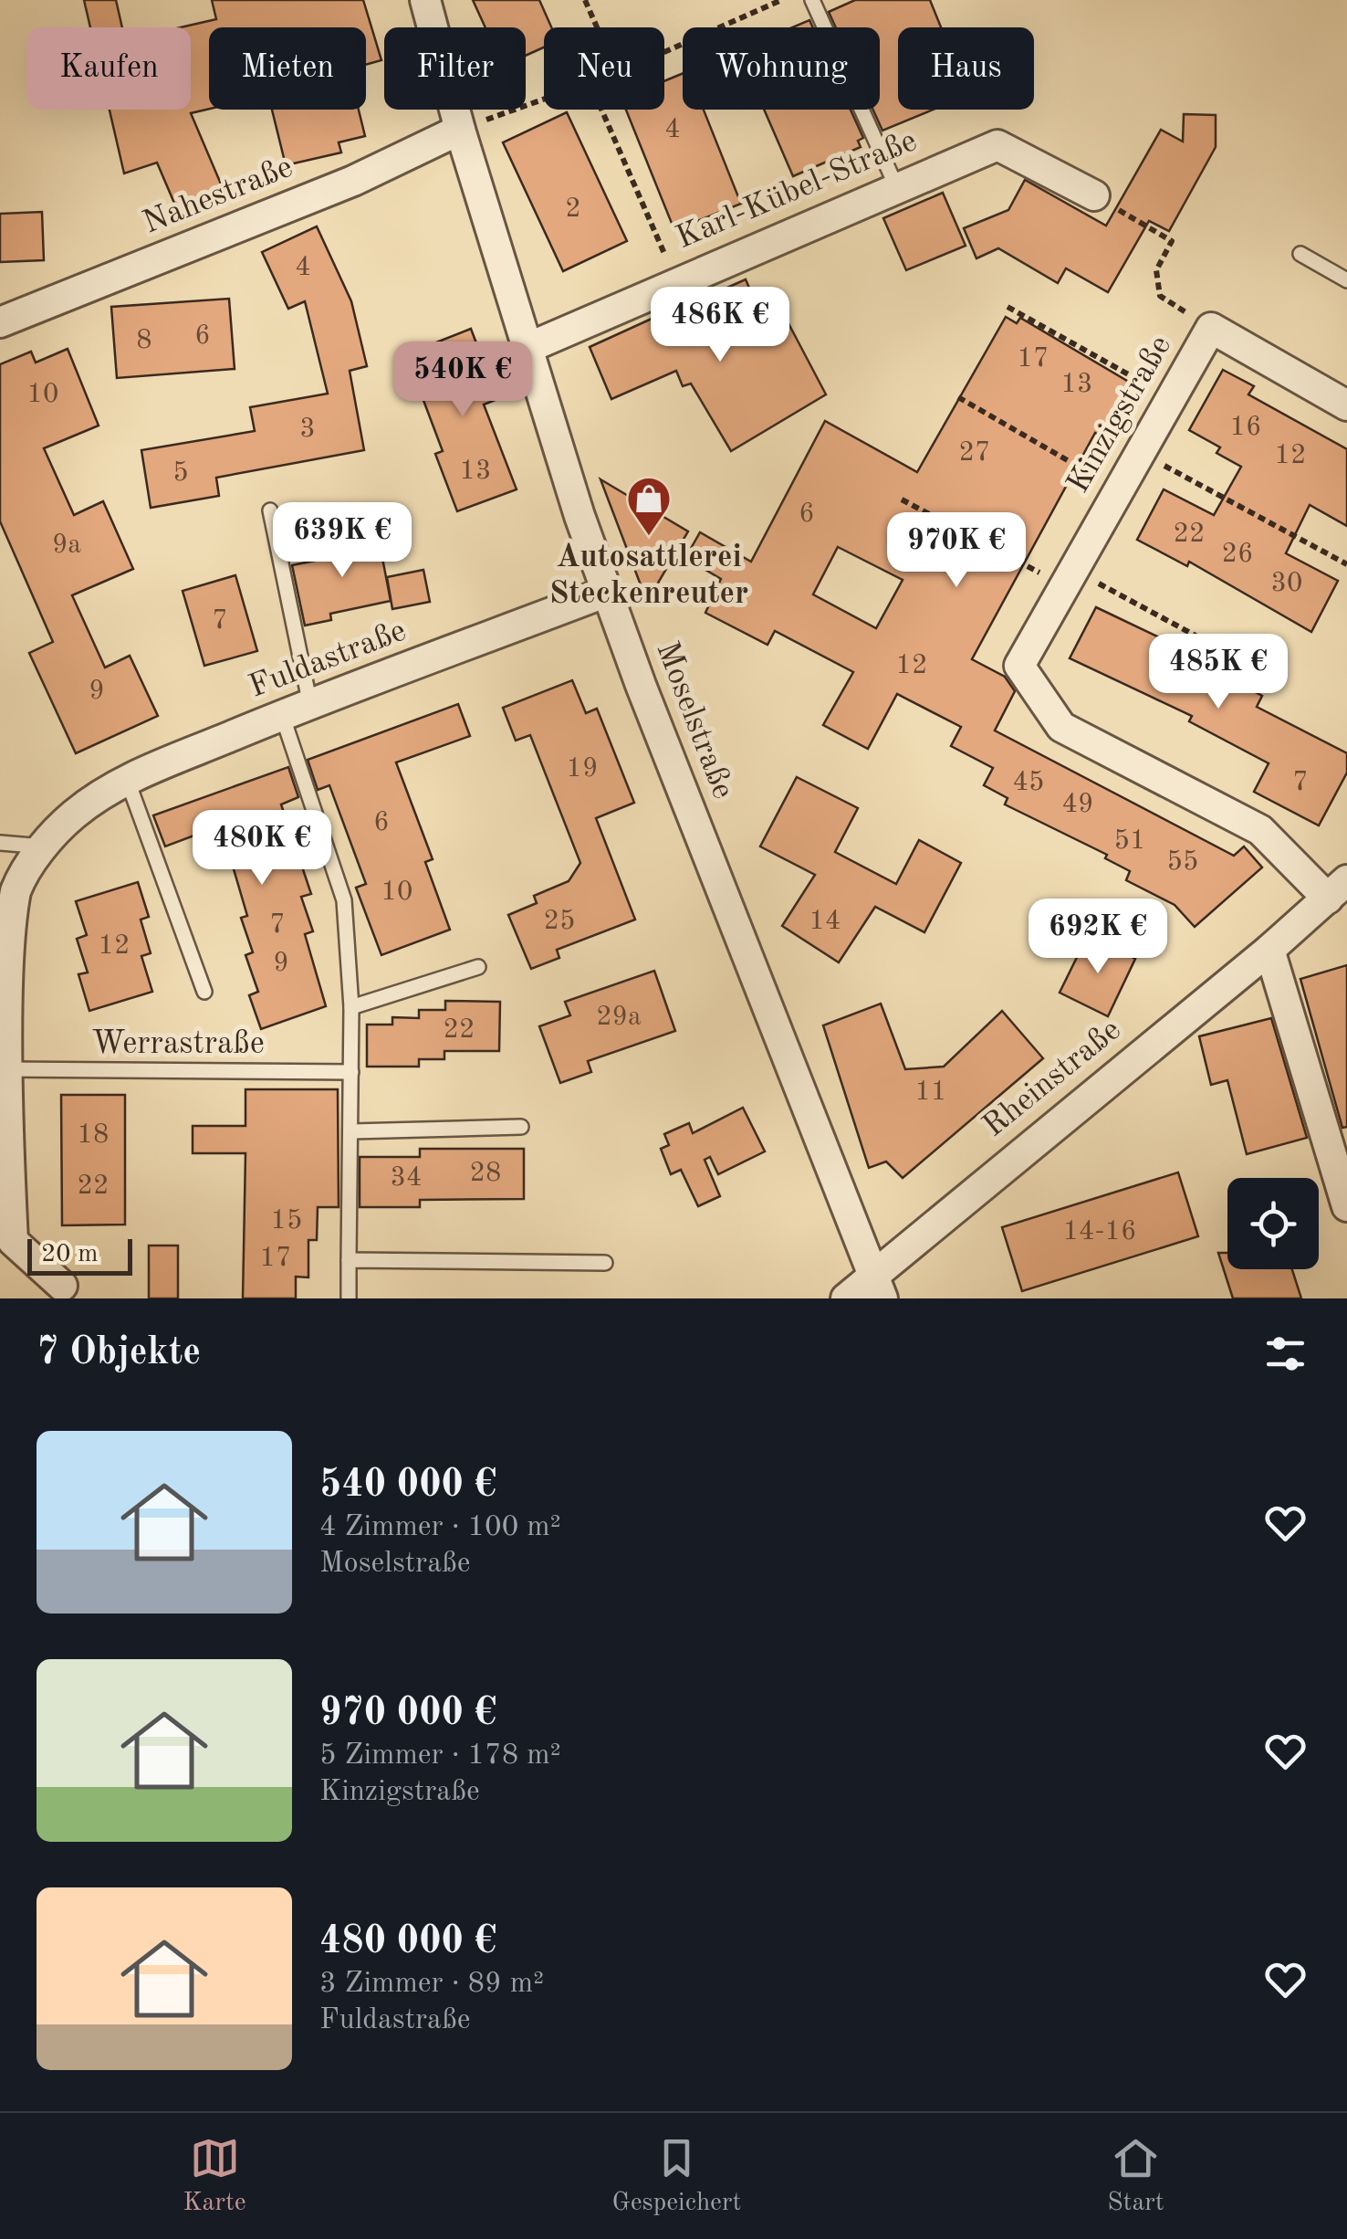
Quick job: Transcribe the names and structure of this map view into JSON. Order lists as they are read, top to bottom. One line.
{"streets":{"street":["Karl-Kübel-Straße","Nahestraße","Kinzigstraße","Fuldastraße","Moselstraße","Rheinstraße"],"lane":["Werrastraße"]},"crossings":[["Karl-Kübel-Straße","Moselstraße"],["Nahestraße","Moselstraße"],["Kinzigstraße","Rheinstraße"],["Fuldastraße","Moselstraße"],["Fuldastraße","Werrastraße"],["Moselstraße","Rheinstraße"]],"places":{"shop":["Autosattlerei Steckenreuter"]},"house_numbers":["4","2","4","6","8","17","13","10","16","3","27","12","13","5","6","22","9a","26","30","7","12","9","19","45","7","49","6","51","55","10","25","14","7","12","9","29a","22","11","18","28","34","22","15","14-16","17"],"scale_bar":"20 m","page":{"chip":["Kaufen","Mieten","Filter","Neu","Wohnung","Haus"],"price":["486K €","540K €","639K €","970K €","485K €","480K €","692K €"],"scale":"20 m","heading":"7 Objekte","list":[{"name":"540 000 €","note":"4 Zimmer · 100 m² · Moselstraße"},{"name":"970 000 €","note":"5 Zimmer · 178 m² · Kinzigstraße"},{"name":"480 000 €","note":"3 Zimmer · 89 m² · Fuldastraße"}],"tabs":["Karte","Gespeichert","Start"]}}
